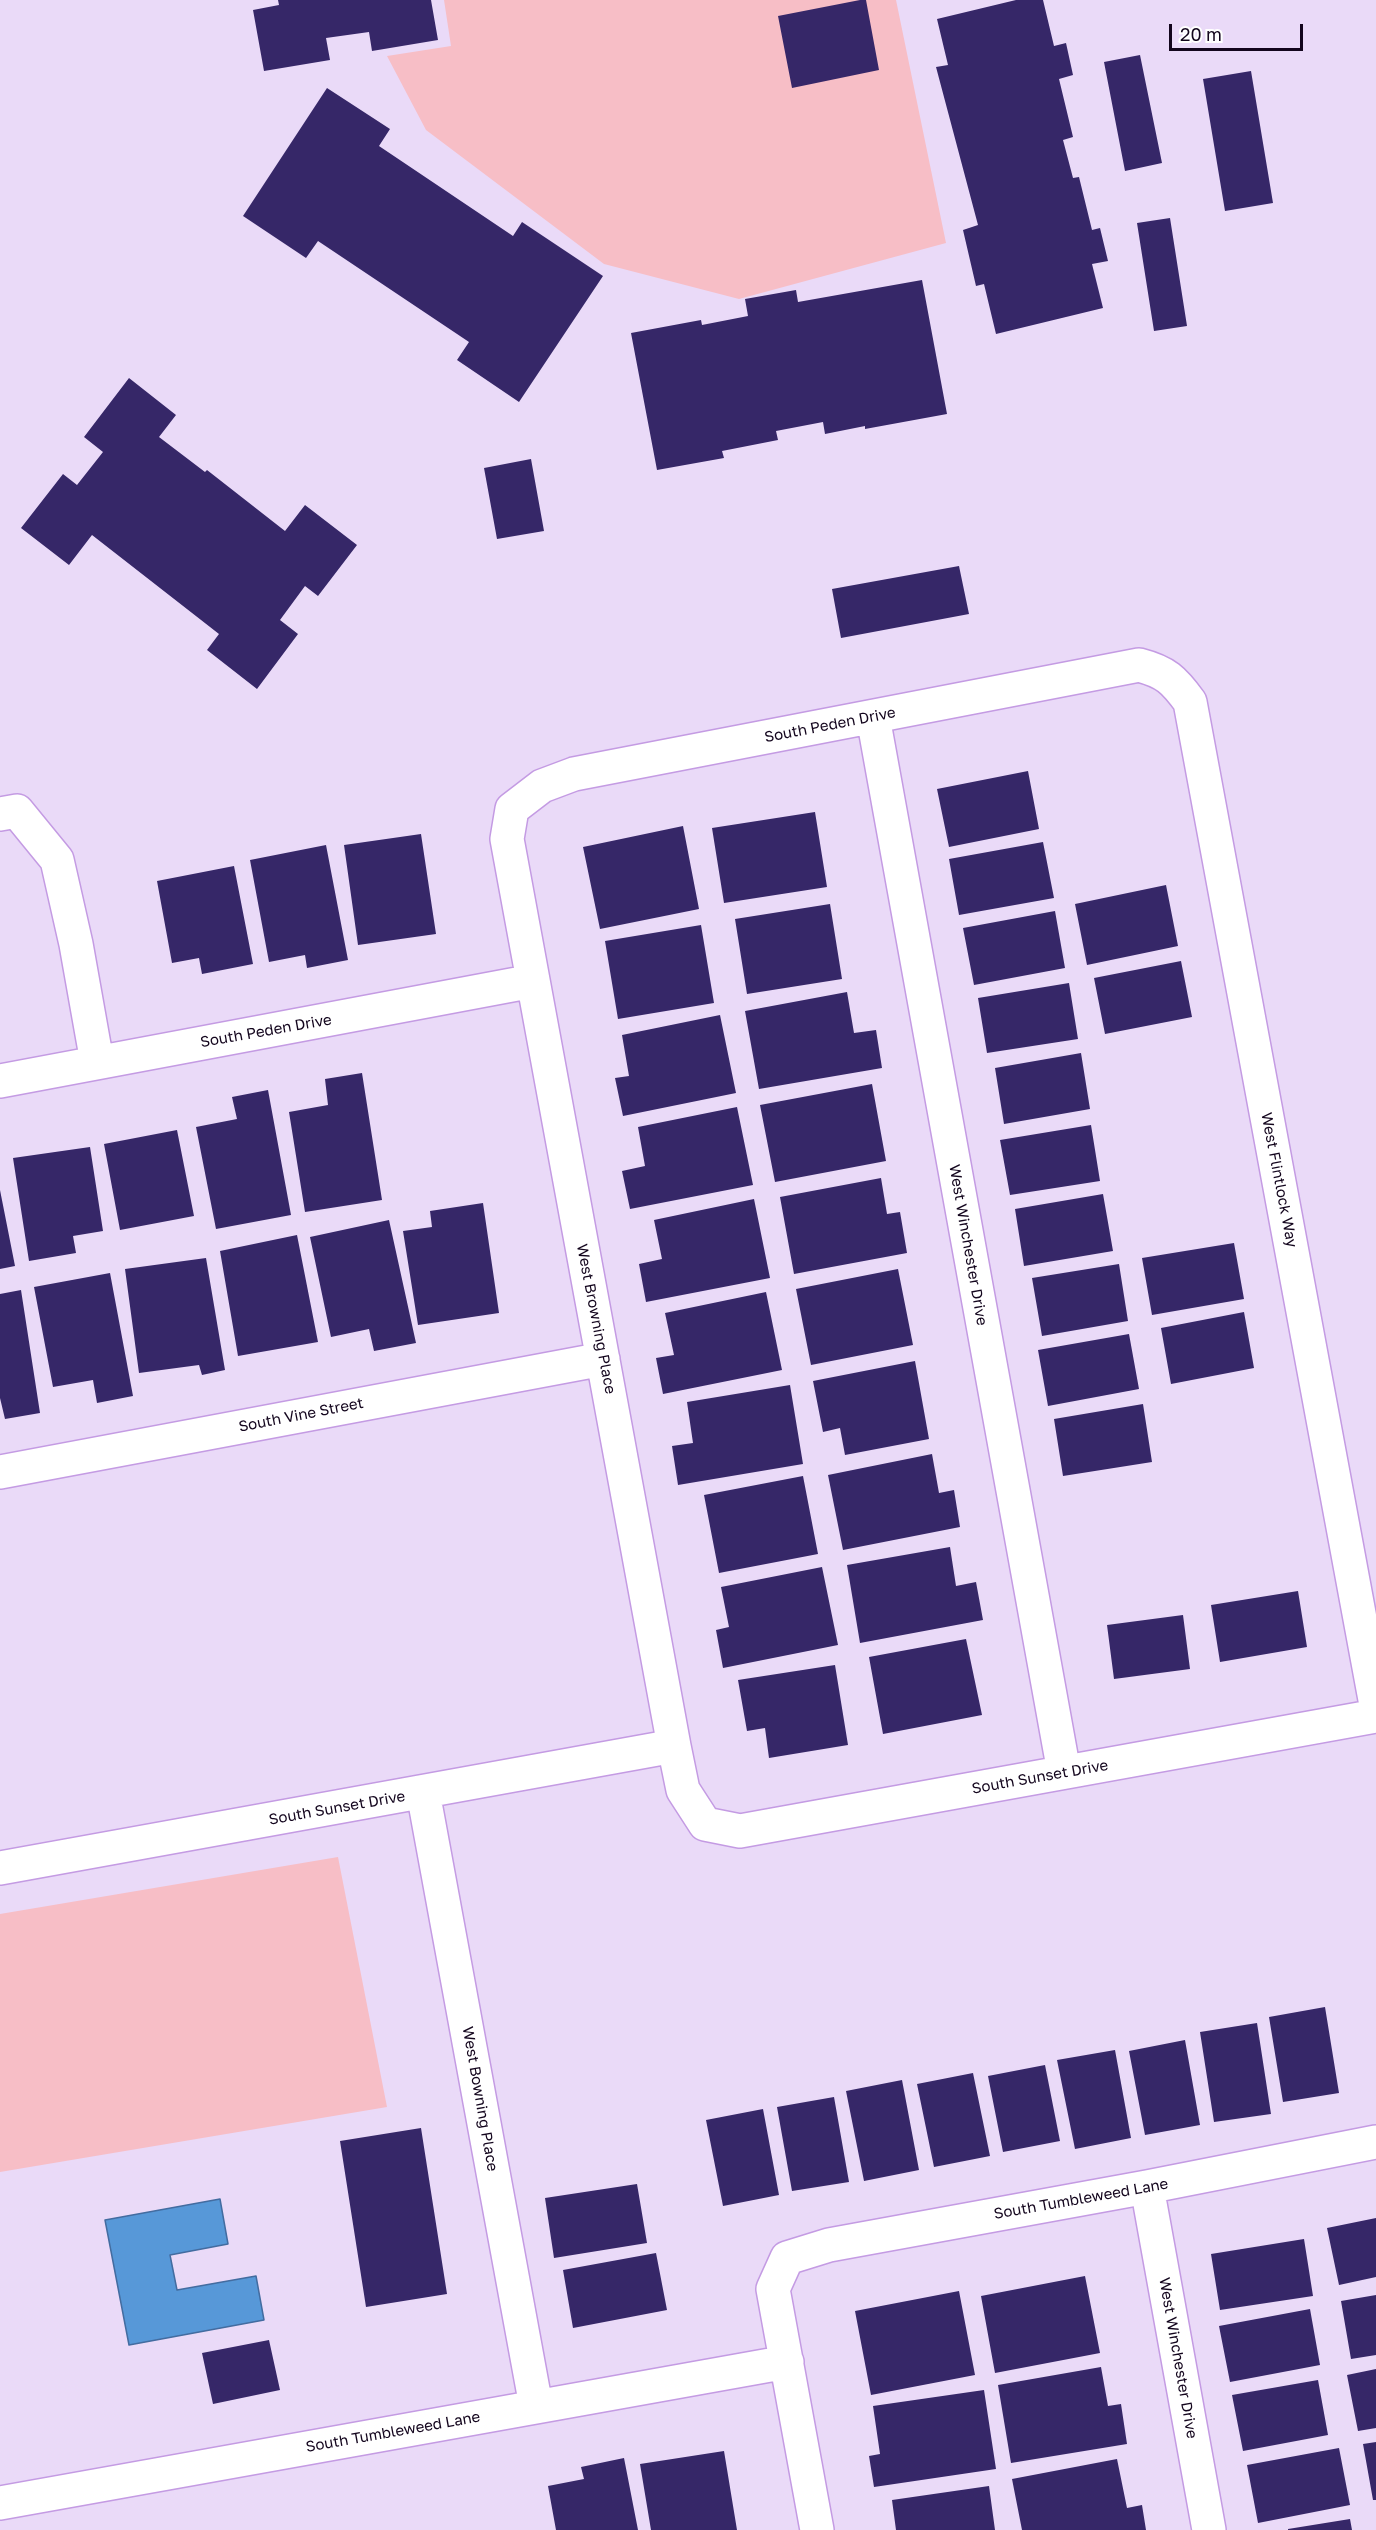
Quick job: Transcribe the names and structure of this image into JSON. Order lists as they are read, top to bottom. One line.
{"streets":{"street":["South Peden Drive","West Flintlock Way","West Winchester Drive","West Browning Place","South Vine Street","South Sunset Drive","West Bowning Place","South Tumbleweed Lane"]},"crossings":[["South Peden Drive","West Flintlock Way"],["South Peden Drive","West Winchester Drive"],["South Peden Drive","West Browning Place"],["West Winchester Drive","South Sunset Drive"],["West Winchester Drive","South Tumbleweed Lane"],["West Browning Place","South Vine Street"],["West Browning Place","South Sunset Drive"],["South Sunset Drive","West Bowning Place"],["West Bowning Place","South Tumbleweed Lane"]],"scale_bar":"20 m"}
